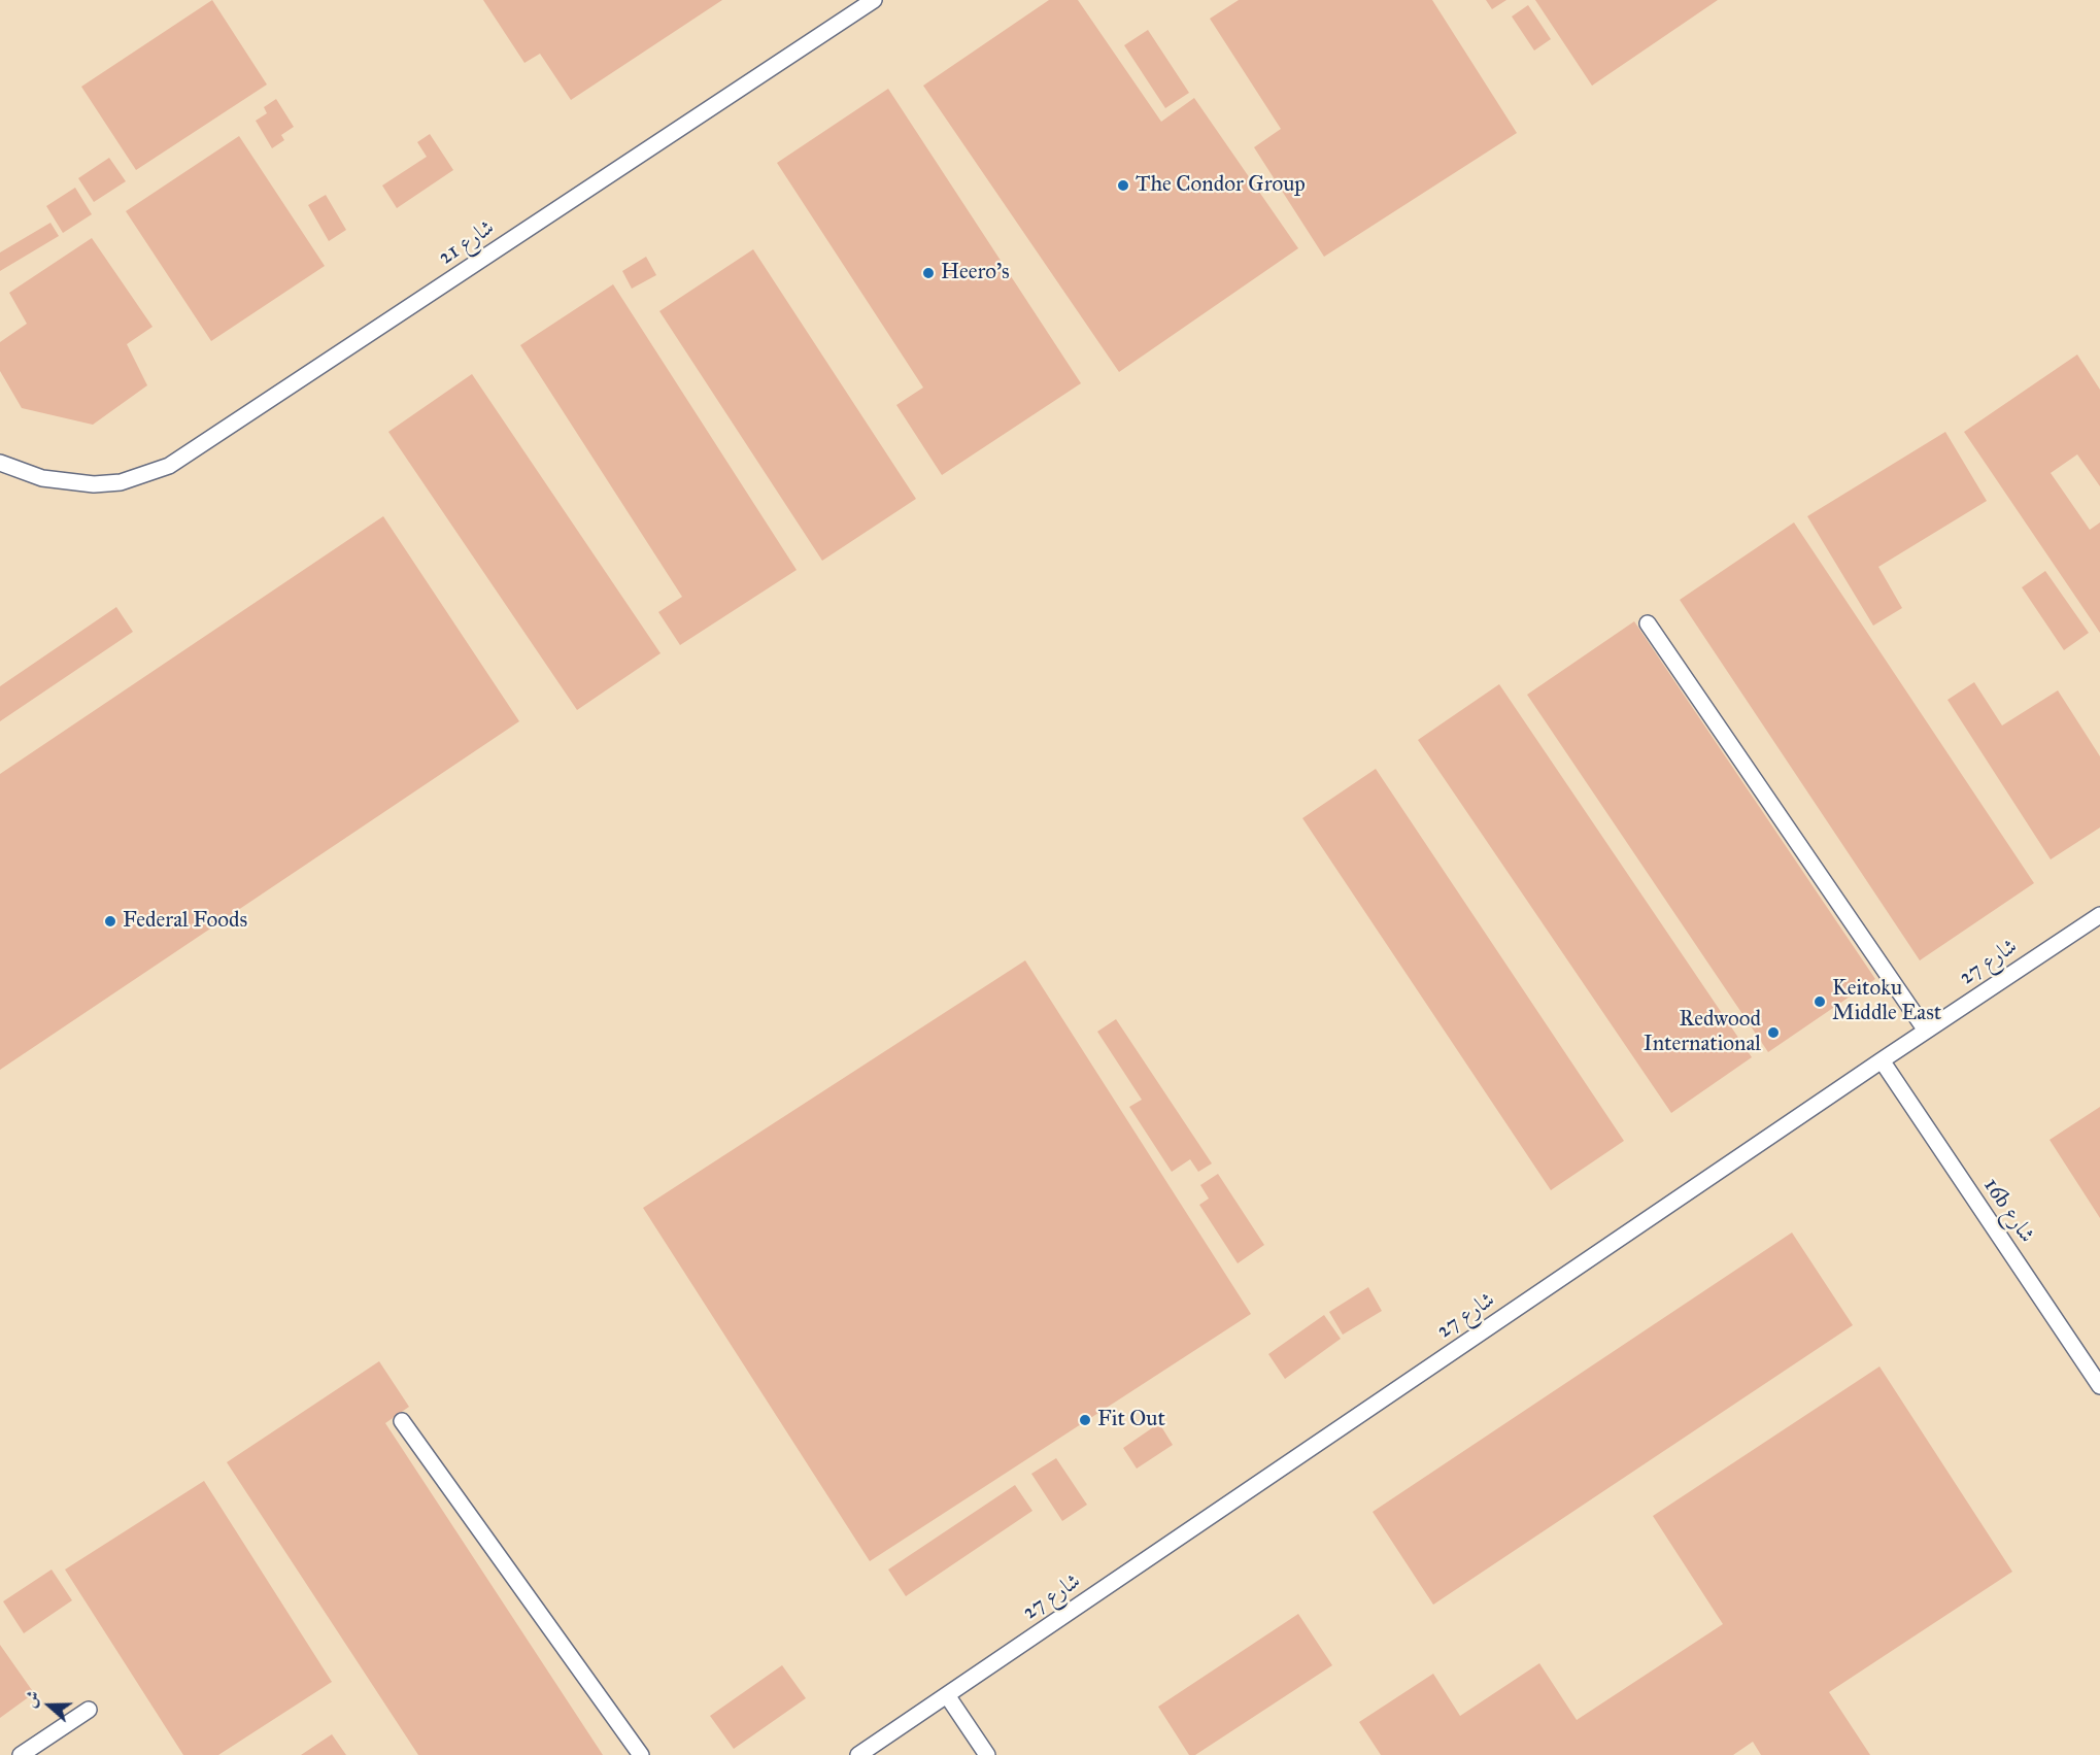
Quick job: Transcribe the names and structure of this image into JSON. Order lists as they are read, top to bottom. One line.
{"streets":{"lane":["شارع 21","شارع 27","16b شارع"]},"crossings":[["شارع 27","16b شارع"]],"places":["The Condor Group","Heero's","Federal Foods","Keitoku Middle East","Redwood International","Fit Out"],"north":"left"}
